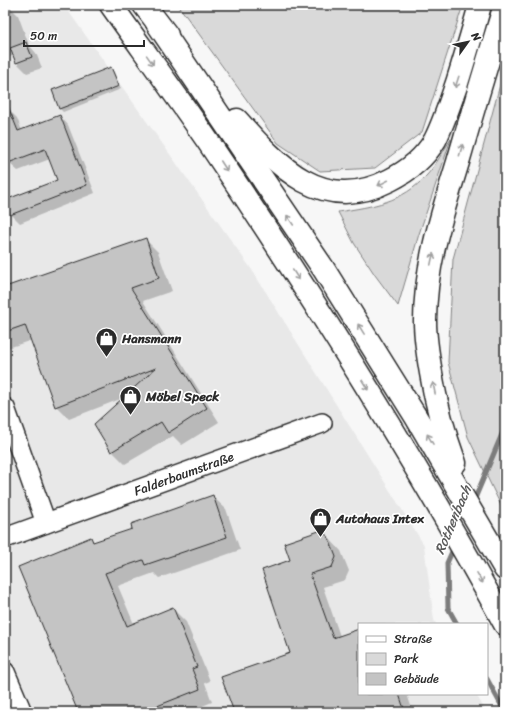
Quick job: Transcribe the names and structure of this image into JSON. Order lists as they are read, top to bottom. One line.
{"streets":{"street":["Falderbaumstraße"]},"water":["Rothenbach"],"places":{"shop":["Hansmann","Möbel Speck","Autohaus Intex"]},"legend":["Straße","Park","Gebäude"],"scale_bar":"50 m","north":"top right"}
